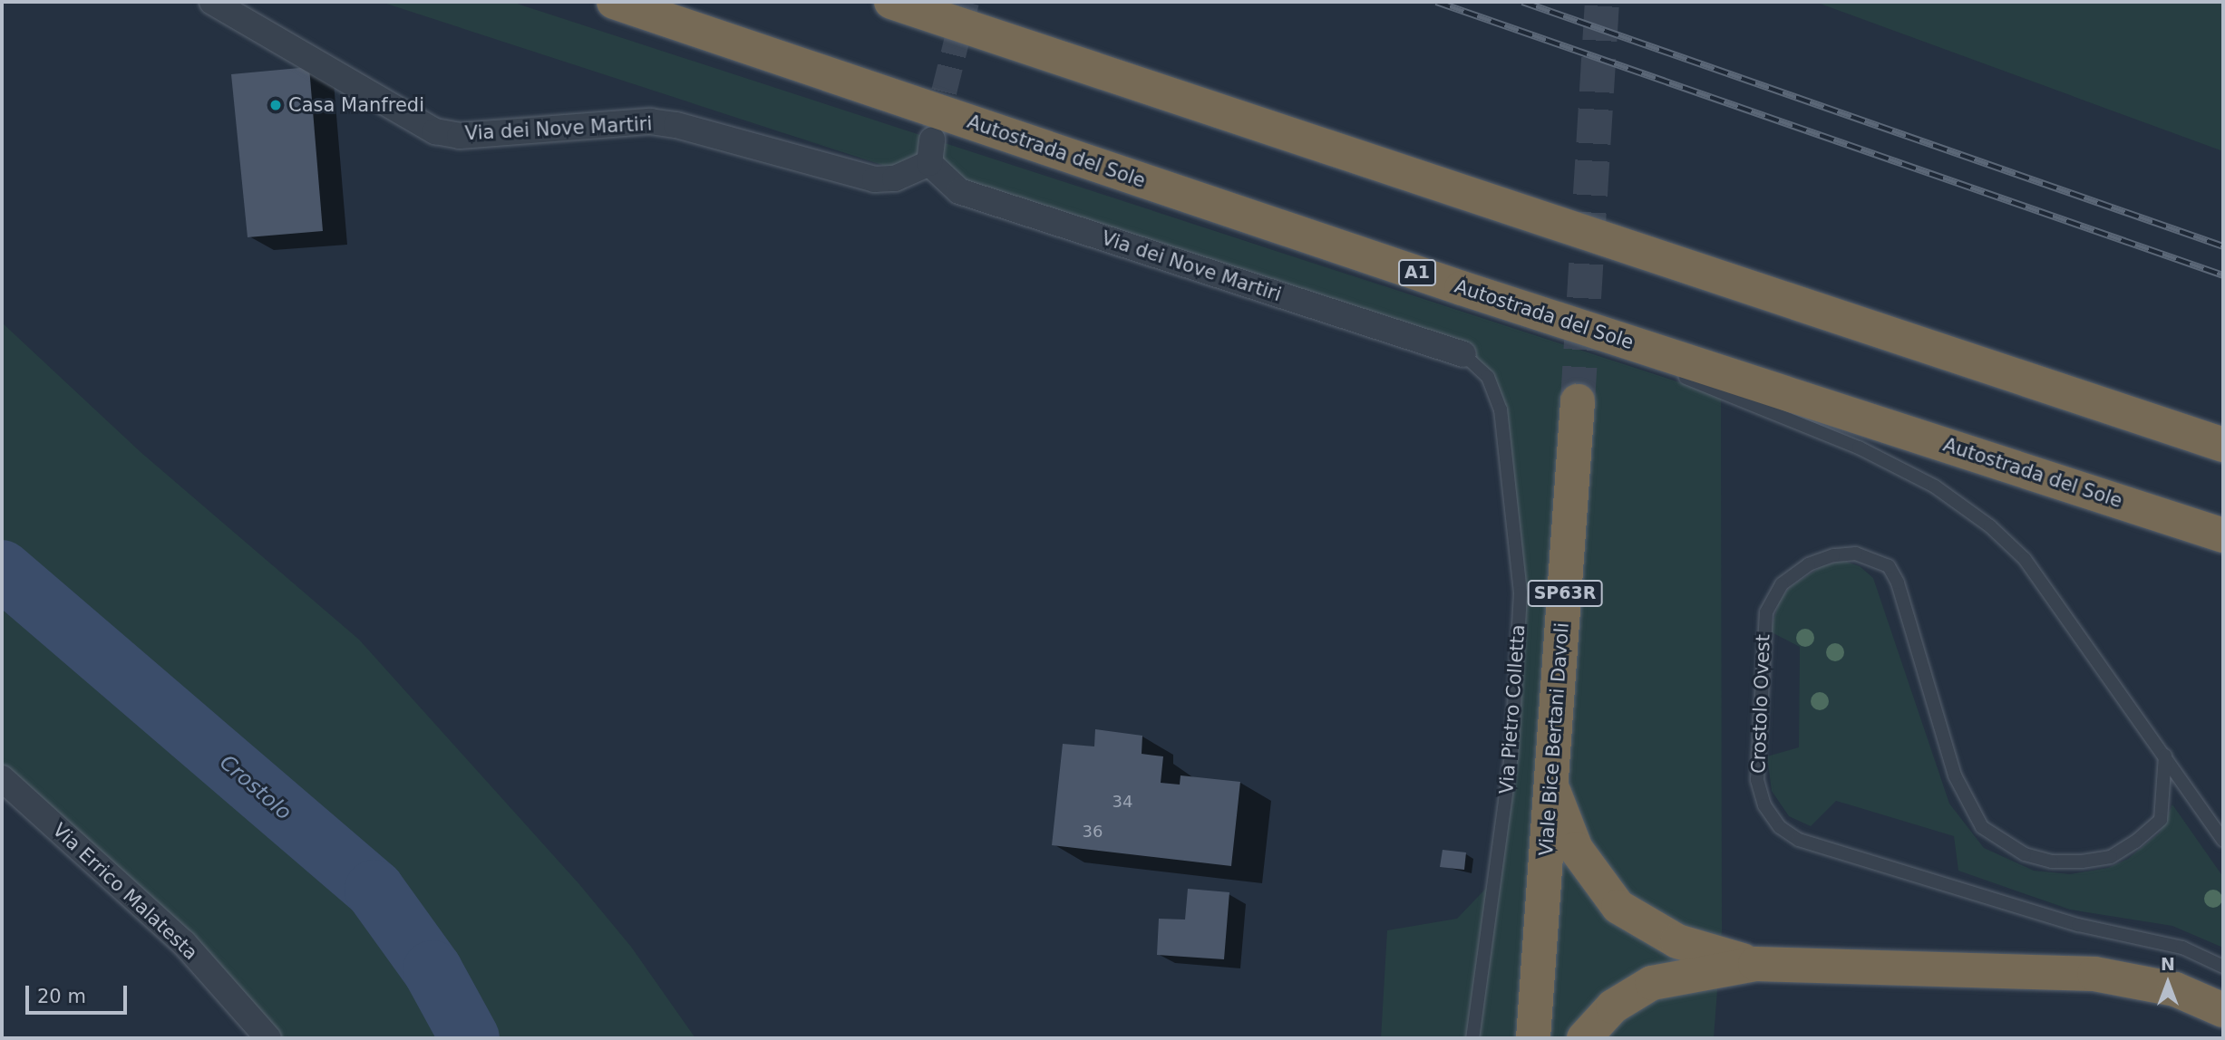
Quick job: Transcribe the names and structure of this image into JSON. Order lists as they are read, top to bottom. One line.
{"streets":{"highway":["Autostrada del Sole","A1","SP63R","Viale Bice Bertani Davoli"],"street":["Via dei Nove Martiri","Via Errico Malatesta"],"lane":["Crostolo Ovest","Via Pietro Colletta"]},"crossings":[["Via dei Nove Martiri","Via Pietro Colletta"]],"water":["Crostolo"],"places":["Casa Manfredi"],"house_numbers":["34","36"],"scale_bar":"20 m","north":"top"}
